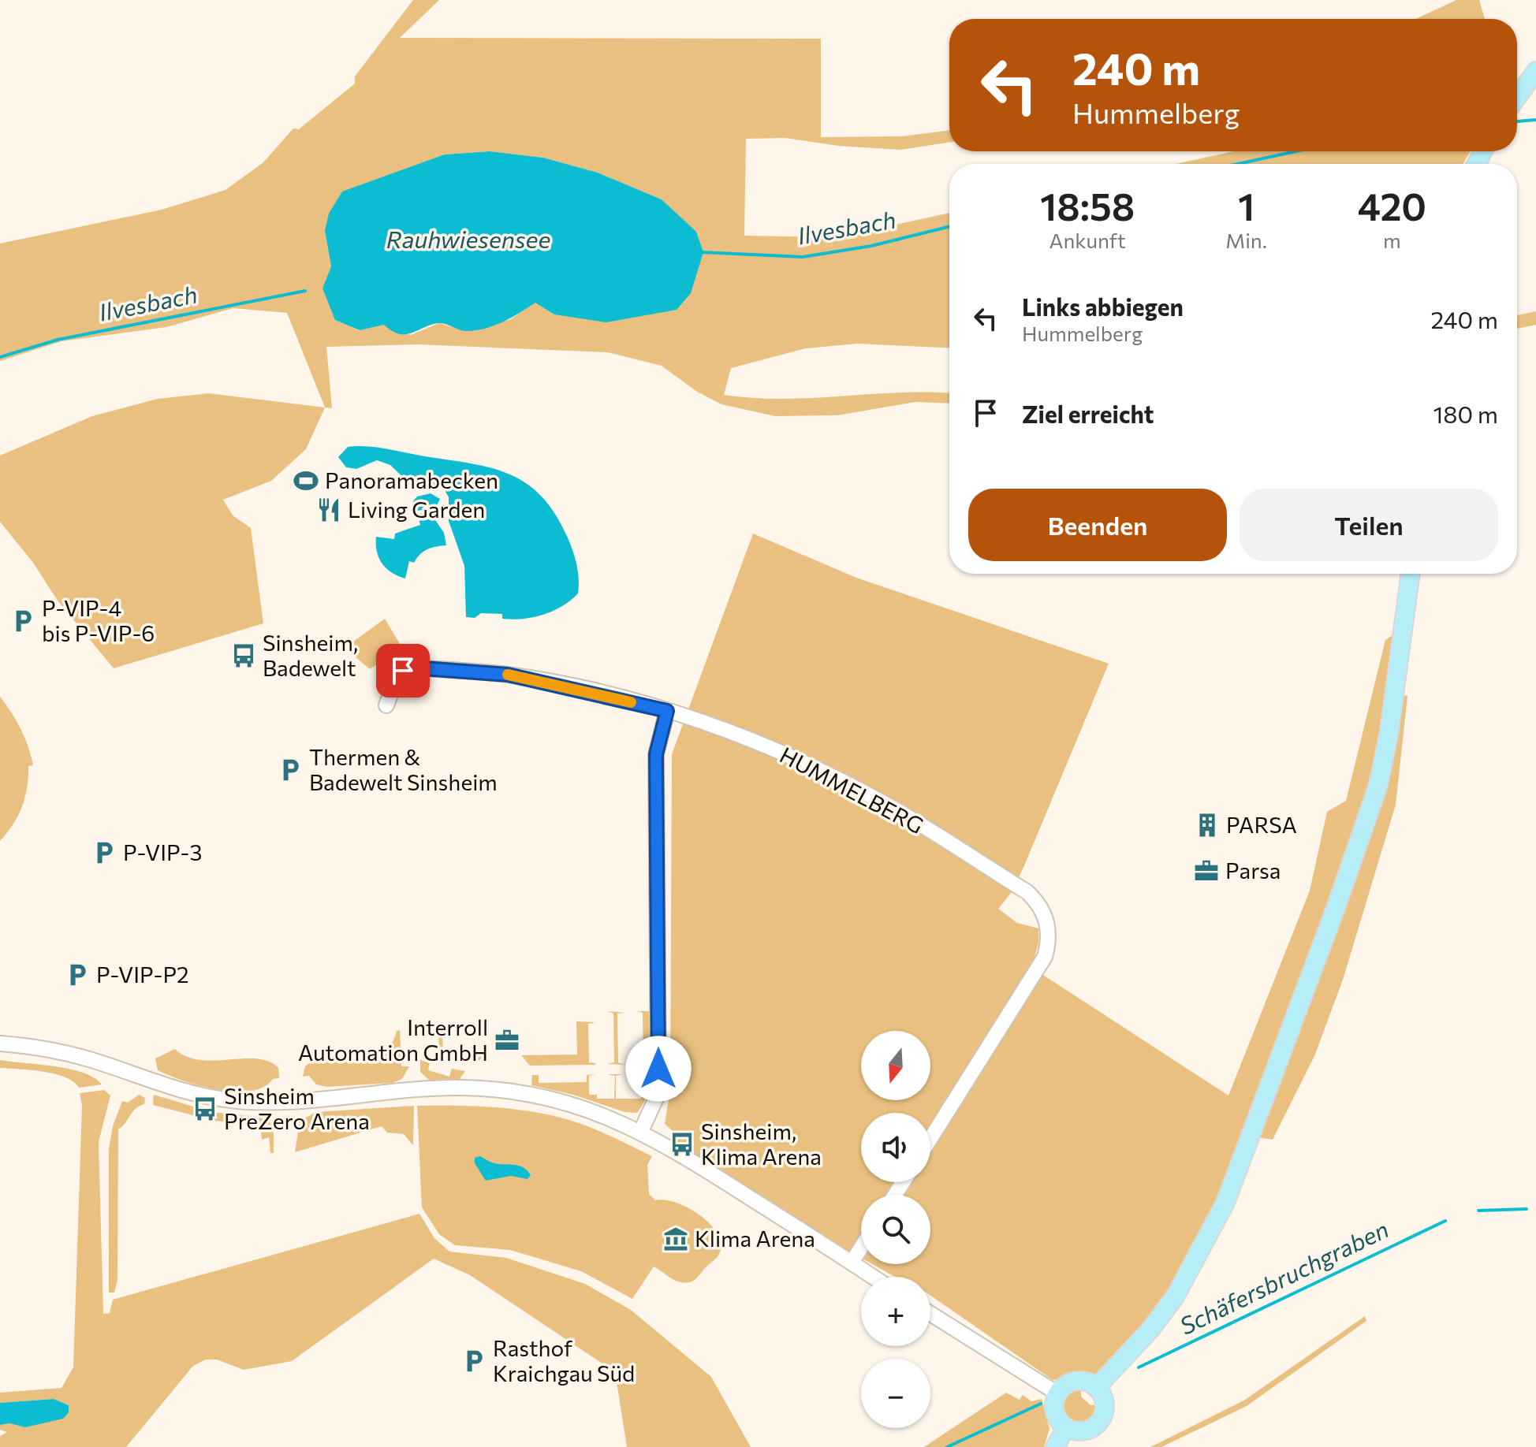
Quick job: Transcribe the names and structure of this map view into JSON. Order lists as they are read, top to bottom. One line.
{"streets":{"street":["HUMMELBERG"]},"water":["Ilvesbach","Rauhwiesensee","Schäfersbruchgraben"],"places":{"sports":["Panoramabecken"],"restaurant":["Living Garden"],"parking":["P-VIP-4 bis P-VIP-6","Thermen & Badewelt Sinsheim","P-VIP-3","P-VIP-P2","Rasthof Kraichgau Süd"],"bus stop":["Sinsheim, Badewelt","Sinsheim PreZero Arena","Sinsheim, Klima Arena"],"building":["PARSA"],"office":["Parsa","Interroll Automation GmbH"],"museum":["Klima Arena"]},"north":"bottom","page":{"turn":["240 m","Hummelberg"],"eta":["18:58","Ankunft","1","Min.","420","m"],"list":[{"name":"Links abbiegen","note":"Hummelberg","value":"240 m"},{"name":"Ziel erreicht","value":"180 m"}],"buttons":["Beenden","Teilen"],"map_buttons":["+","−"]}}
